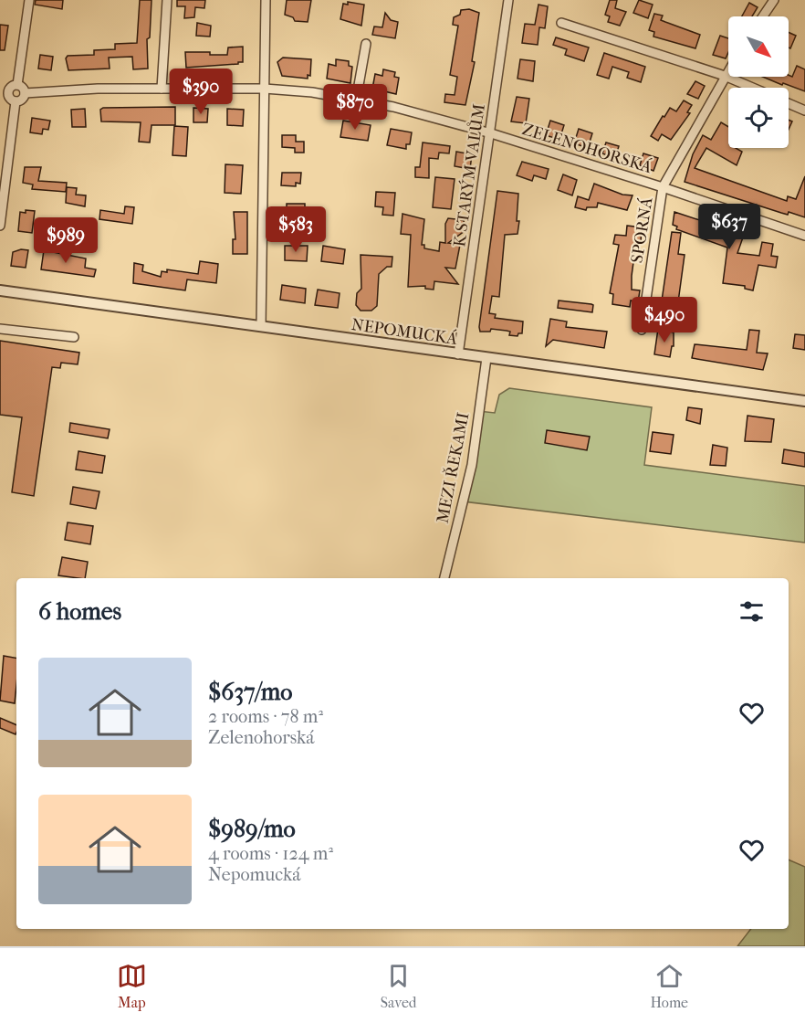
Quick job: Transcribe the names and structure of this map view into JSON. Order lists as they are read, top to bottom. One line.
{"streets":{"street":["ZELENOHORSKÁ","K STARÝM VALŮM","SPORNÁ","NEPOMUCKÁ","MEZI ŘEKAMI"]},"crossings":[["ZELENOHORSKÁ","K STARÝM VALŮM"],["ZELENOHORSKÁ","SPORNÁ"],["K STARÝM VALŮM","NEPOMUCKÁ"],["NEPOMUCKÁ","MEZI ŘEKAMI"]],"north":"bottom right","page":{"price":["$390","$870","$637","$583","$989","$490"],"heading":"6 homes","list":[{"name":"$637/mo","note":"2 rooms · 78 m² · Zelenohorská"},{"name":"$989/mo","note":"4 rooms · 124 m² · Nepomucká"}],"tabs":["Map","Saved","Home"]}}
